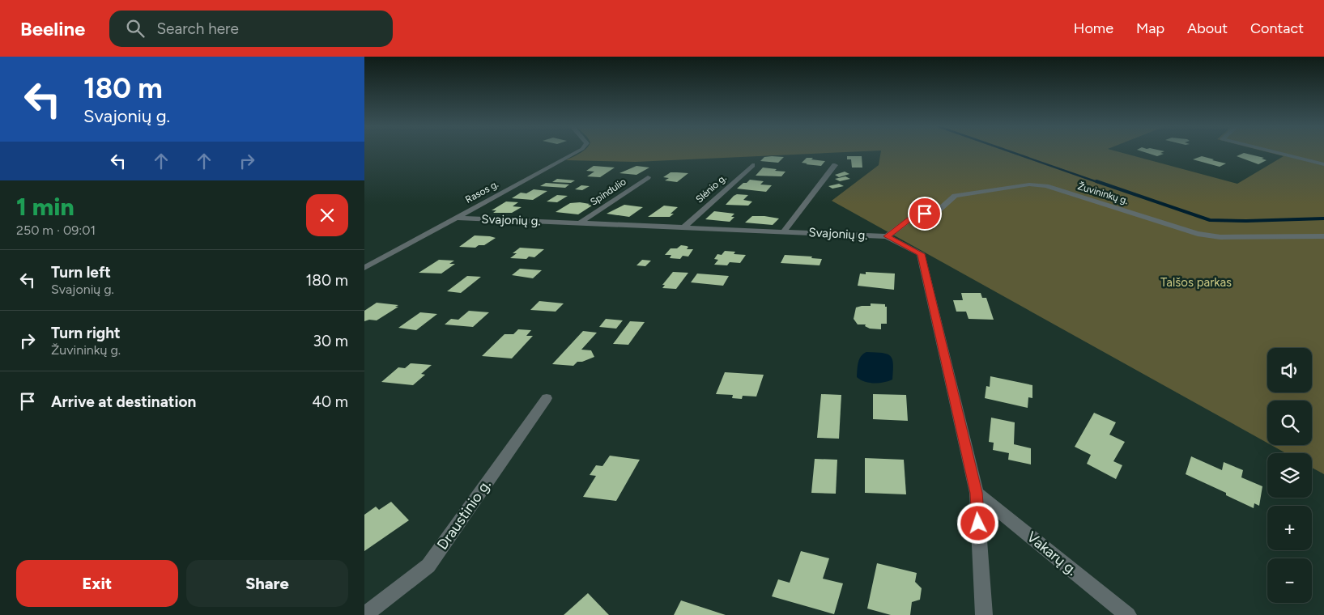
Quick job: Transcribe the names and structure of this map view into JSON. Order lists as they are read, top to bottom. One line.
{"streets":{"street":["Slėnio g.","Rasos g.","Spindulio","Žuvininkų g.","Svajonių g.","Draustinio g.","Vakarų g."]},"crossings":[["Slėnio g.","Svajonių g."],["Rasos g.","Svajonių g."],["Spindulio","Svajonių g."],["Žuvininkų g.","Svajonių g."],["Svajonių g.","Vakarų g."]],"parks":["Talšos parkas"],"page":{"header":"Beeline","search":"Search here","nav":["Home","Map","About","Contact"],"turn":["180 m","Svajonių g."],"heading":["1 min","250 m · 09:01"],"list":[{"name":"Turn left","note":"Svajonių g.","value":"180 m"},{"name":"Turn right","note":"Žuvininkų g.","value":"30 m"},{"name":"Arrive at destination","value":"40 m"}],"map_buttons":["+","−"],"buttons":["Exit","Share"]}}
